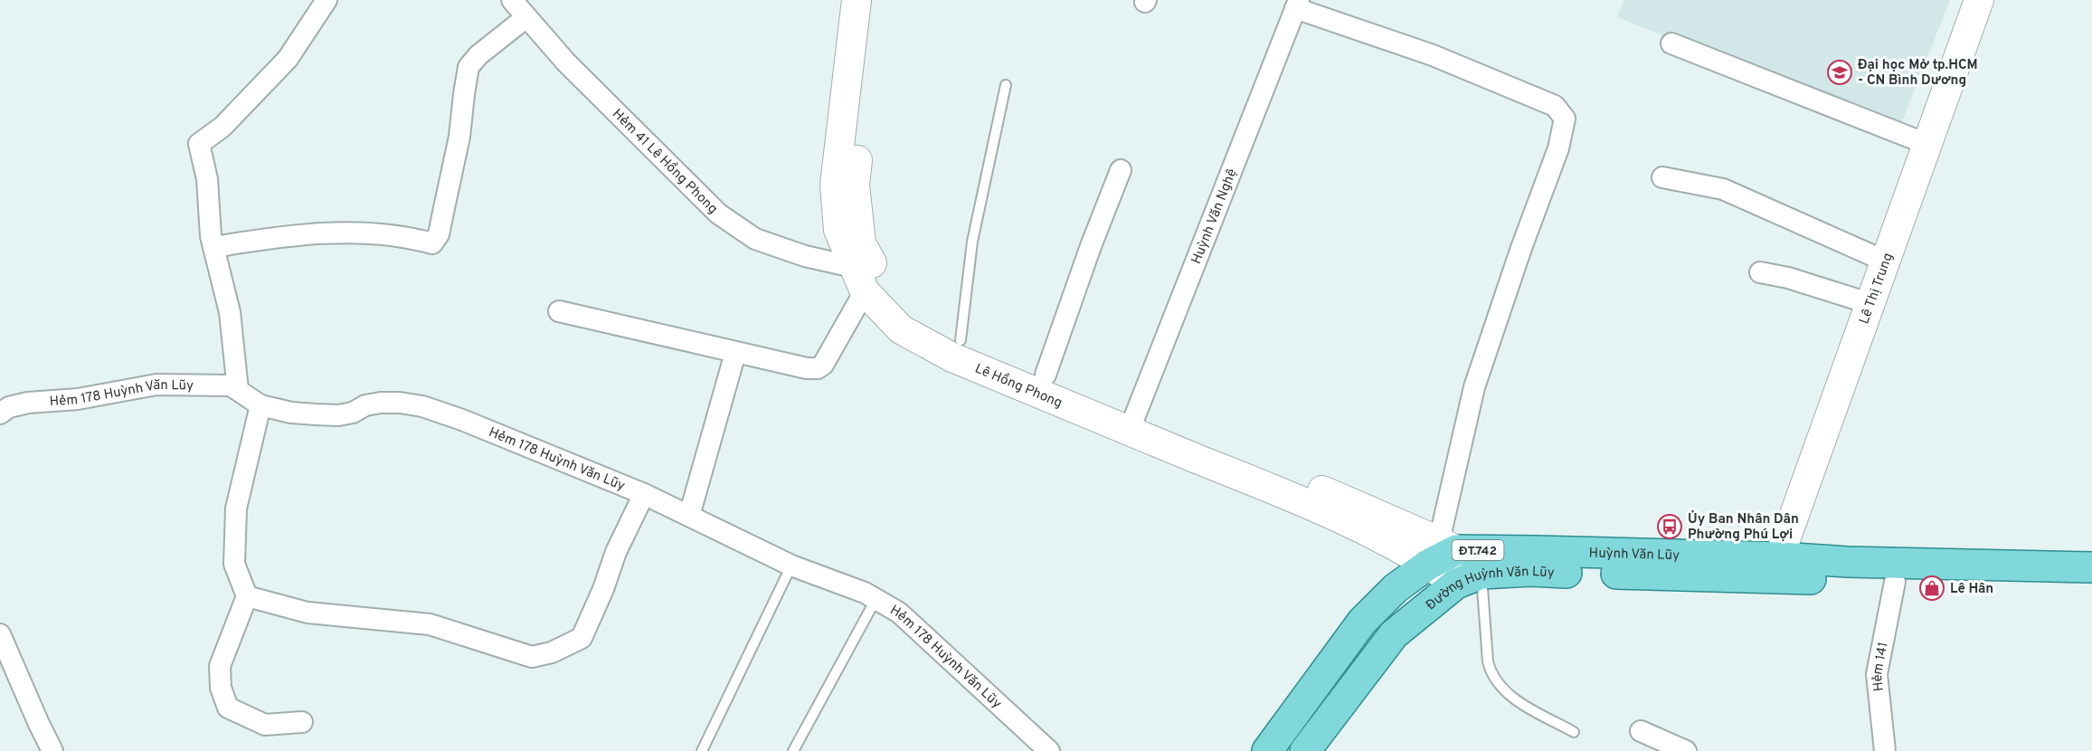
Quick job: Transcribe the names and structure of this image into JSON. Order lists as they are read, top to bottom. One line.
{"streets":{"main road":["ĐT.742","Huỳnh Văn Lũy","Đường Huỳnh Văn Lũy"],"street":["Hẻm 41 Lê Hồng Phong","Huỳnh Văn Nghệ","Lê Thị Trung","Lê Hồng Phong","Hẻm 178 Huỳnh Văn Lũy","Hẻm 141"]},"crossings":[["Hẻm 41 Lê Hồng Phong","Lê Hồng Phong"],["Huỳnh Văn Nghệ","Lê Hồng Phong"],["Lê Thị Trung","Huỳnh Văn Lũy"],["Lê Thị Trung","Đường Huỳnh Văn Lũy"],["Lê Hồng Phong","Huỳnh Văn Lũy"],["Lê Hồng Phong","Đường Huỳnh Văn Lũy"],["Huỳnh Văn Lũy","Đường Huỳnh Văn Lũy"],["Huỳnh Văn Lũy","Hẻm 141"]],"places":{"school or university":["Đại học Mở tp.HCM - CN Bình Dương"],"bus stop":["Ủy Ban Nhân Dân Phường Phú Lợi"],"shop":["Lê Hân"]}}
